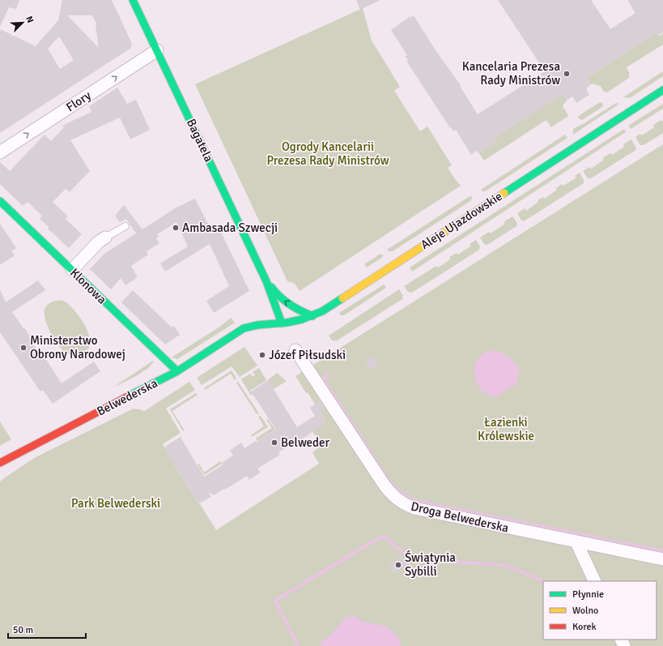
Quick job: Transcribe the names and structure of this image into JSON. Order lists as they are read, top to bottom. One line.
{"streets":{"street":["Flory","Bagatela","Aleje Ujazdowskie","Klonowa","Belwederska","Droga Belwederska"]},"crossings":[["Flory","Bagatela"],["Bagatela","Aleje Ujazdowskie"],["Aleje Ujazdowskie","Belwederska"],["Klonowa","Belwederska"]],"one_way":["Flory"],"parks":["Ogrody Kancelarii Prezesa Rady Ministrów","Łazienki Królewskie","Park Belwederski"],"places":["Kancelaria Prezesa Rady Ministrów","Ambasada Szwecji","Ministerstwo Obrony Narodowej","Józef Piłsudski","Belweder","Świątynia Sybilli"],"legend":["Płynnie","Wolno","Korek"],"scale_bar":"50 m","north":"top right"}
